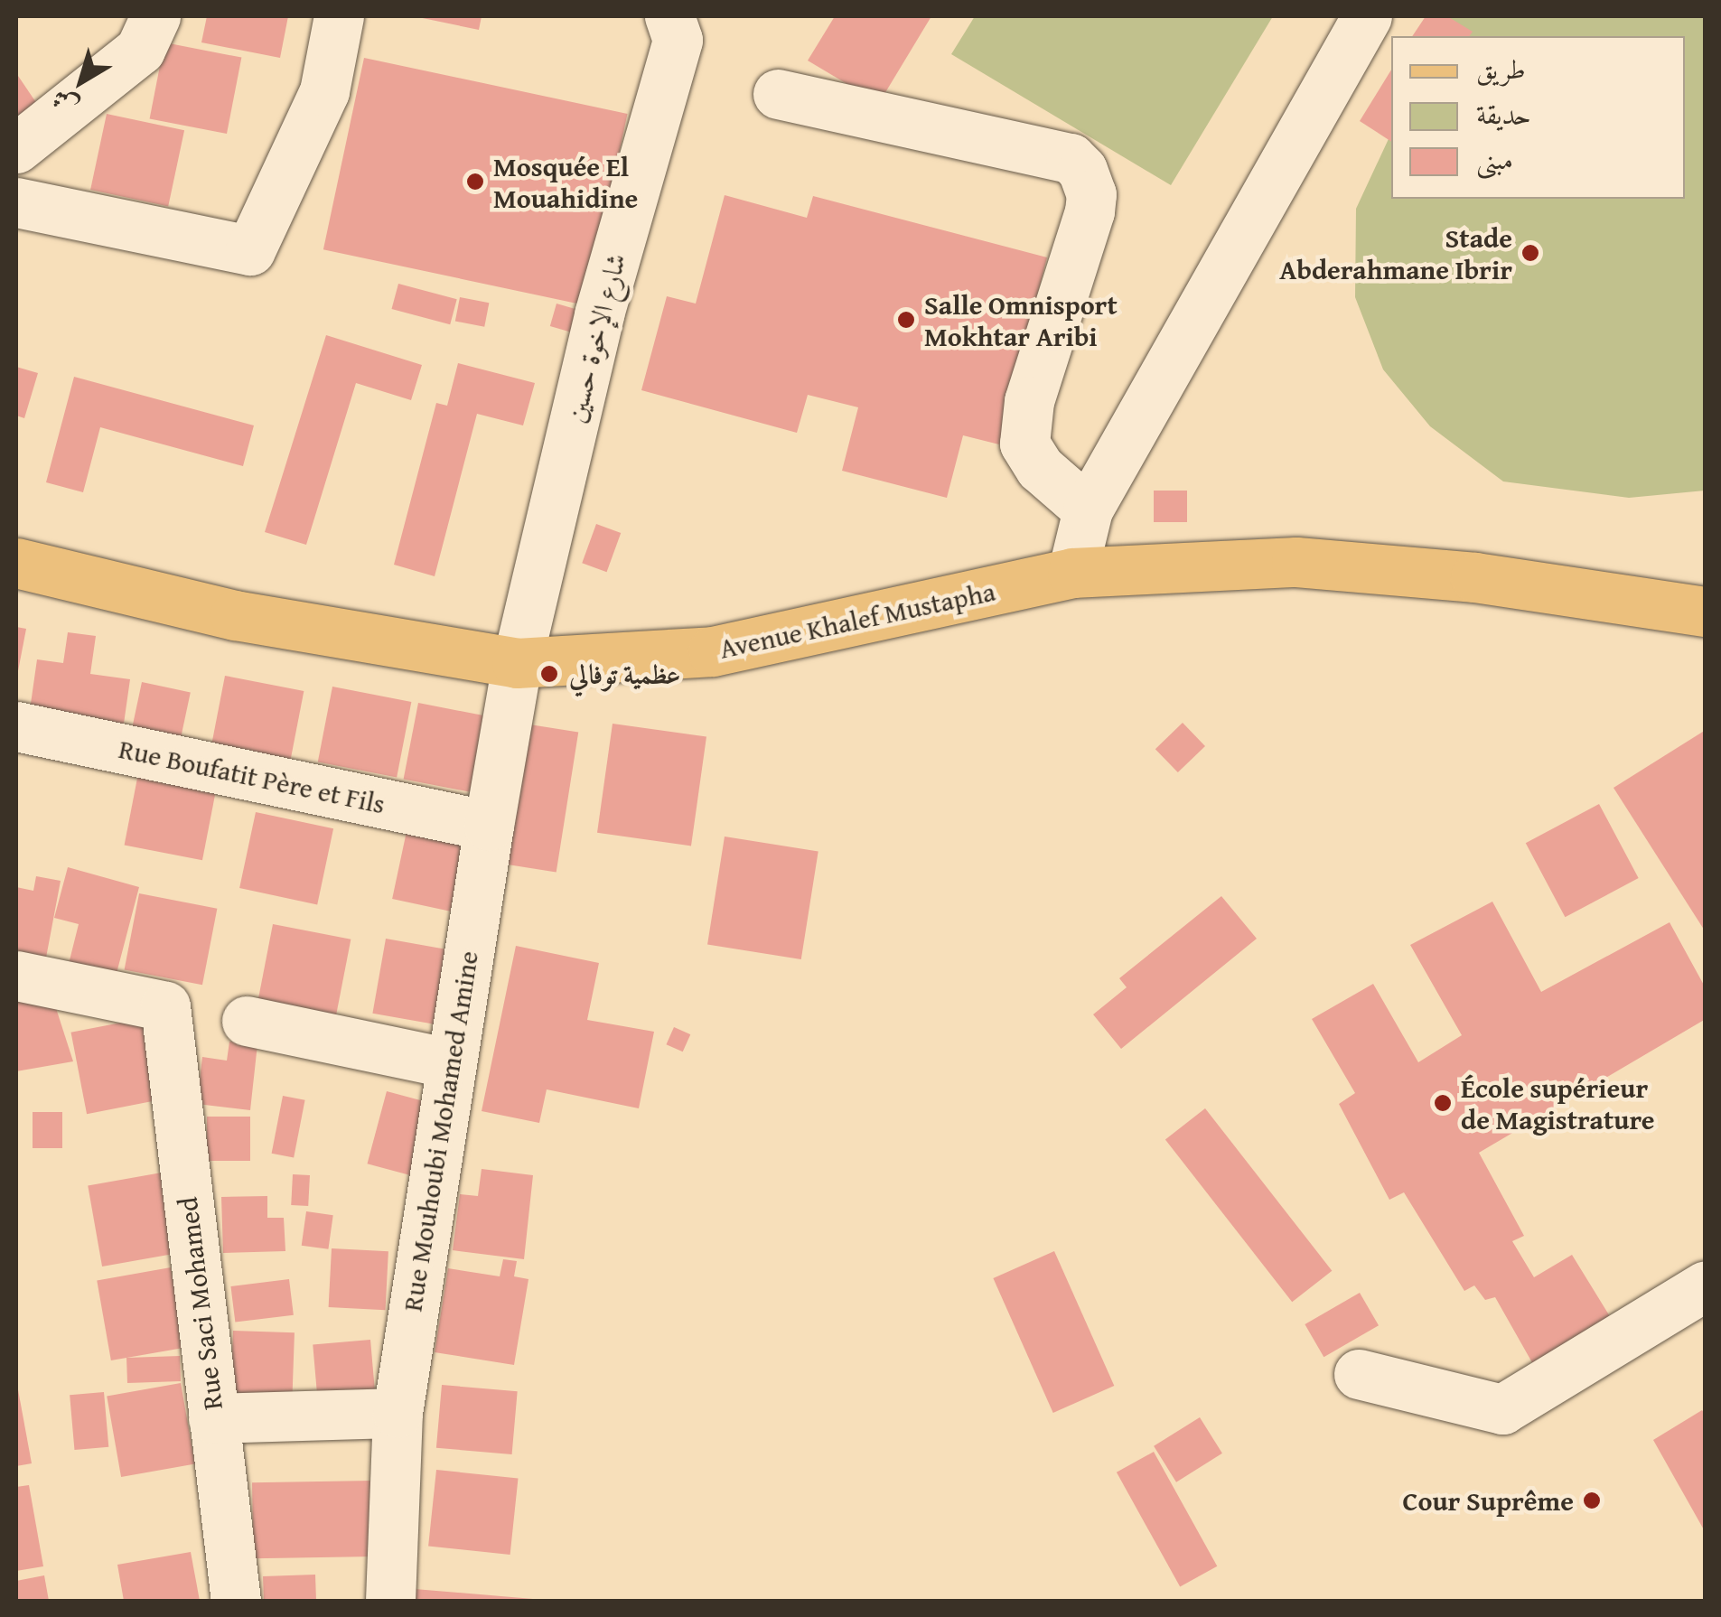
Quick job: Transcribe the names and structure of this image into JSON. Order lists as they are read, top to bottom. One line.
{"streets":{"main road":["Avenue Khalef Mustapha"],"street":["شارع الإخوة حسين","Rue Boufatit Père et Fils","Rue Mouhoubi Mohamed Amine","Rue Saci Mohamed"]},"crossings":[["شارع الإخوة حسين","Avenue Khalef Mustapha"],["شارع الإخوة حسين","Rue Mouhoubi Mohamed Amine"],["Avenue Khalef Mustapha","Rue Mouhoubi Mohamed Amine"],["Rue Boufatit Père et Fils","Rue Mouhoubi Mohamed Amine"]],"places":["Mosquée El Mouahidine","Stade Abderahmane Ibrir","Salle Omnisport Mokhtar Aribi","عظمية توفالي","École supérieur de Magistrature","Cour Suprême"],"legend":["طريق","حديقة","مبنى"],"north":"bottom left"}
